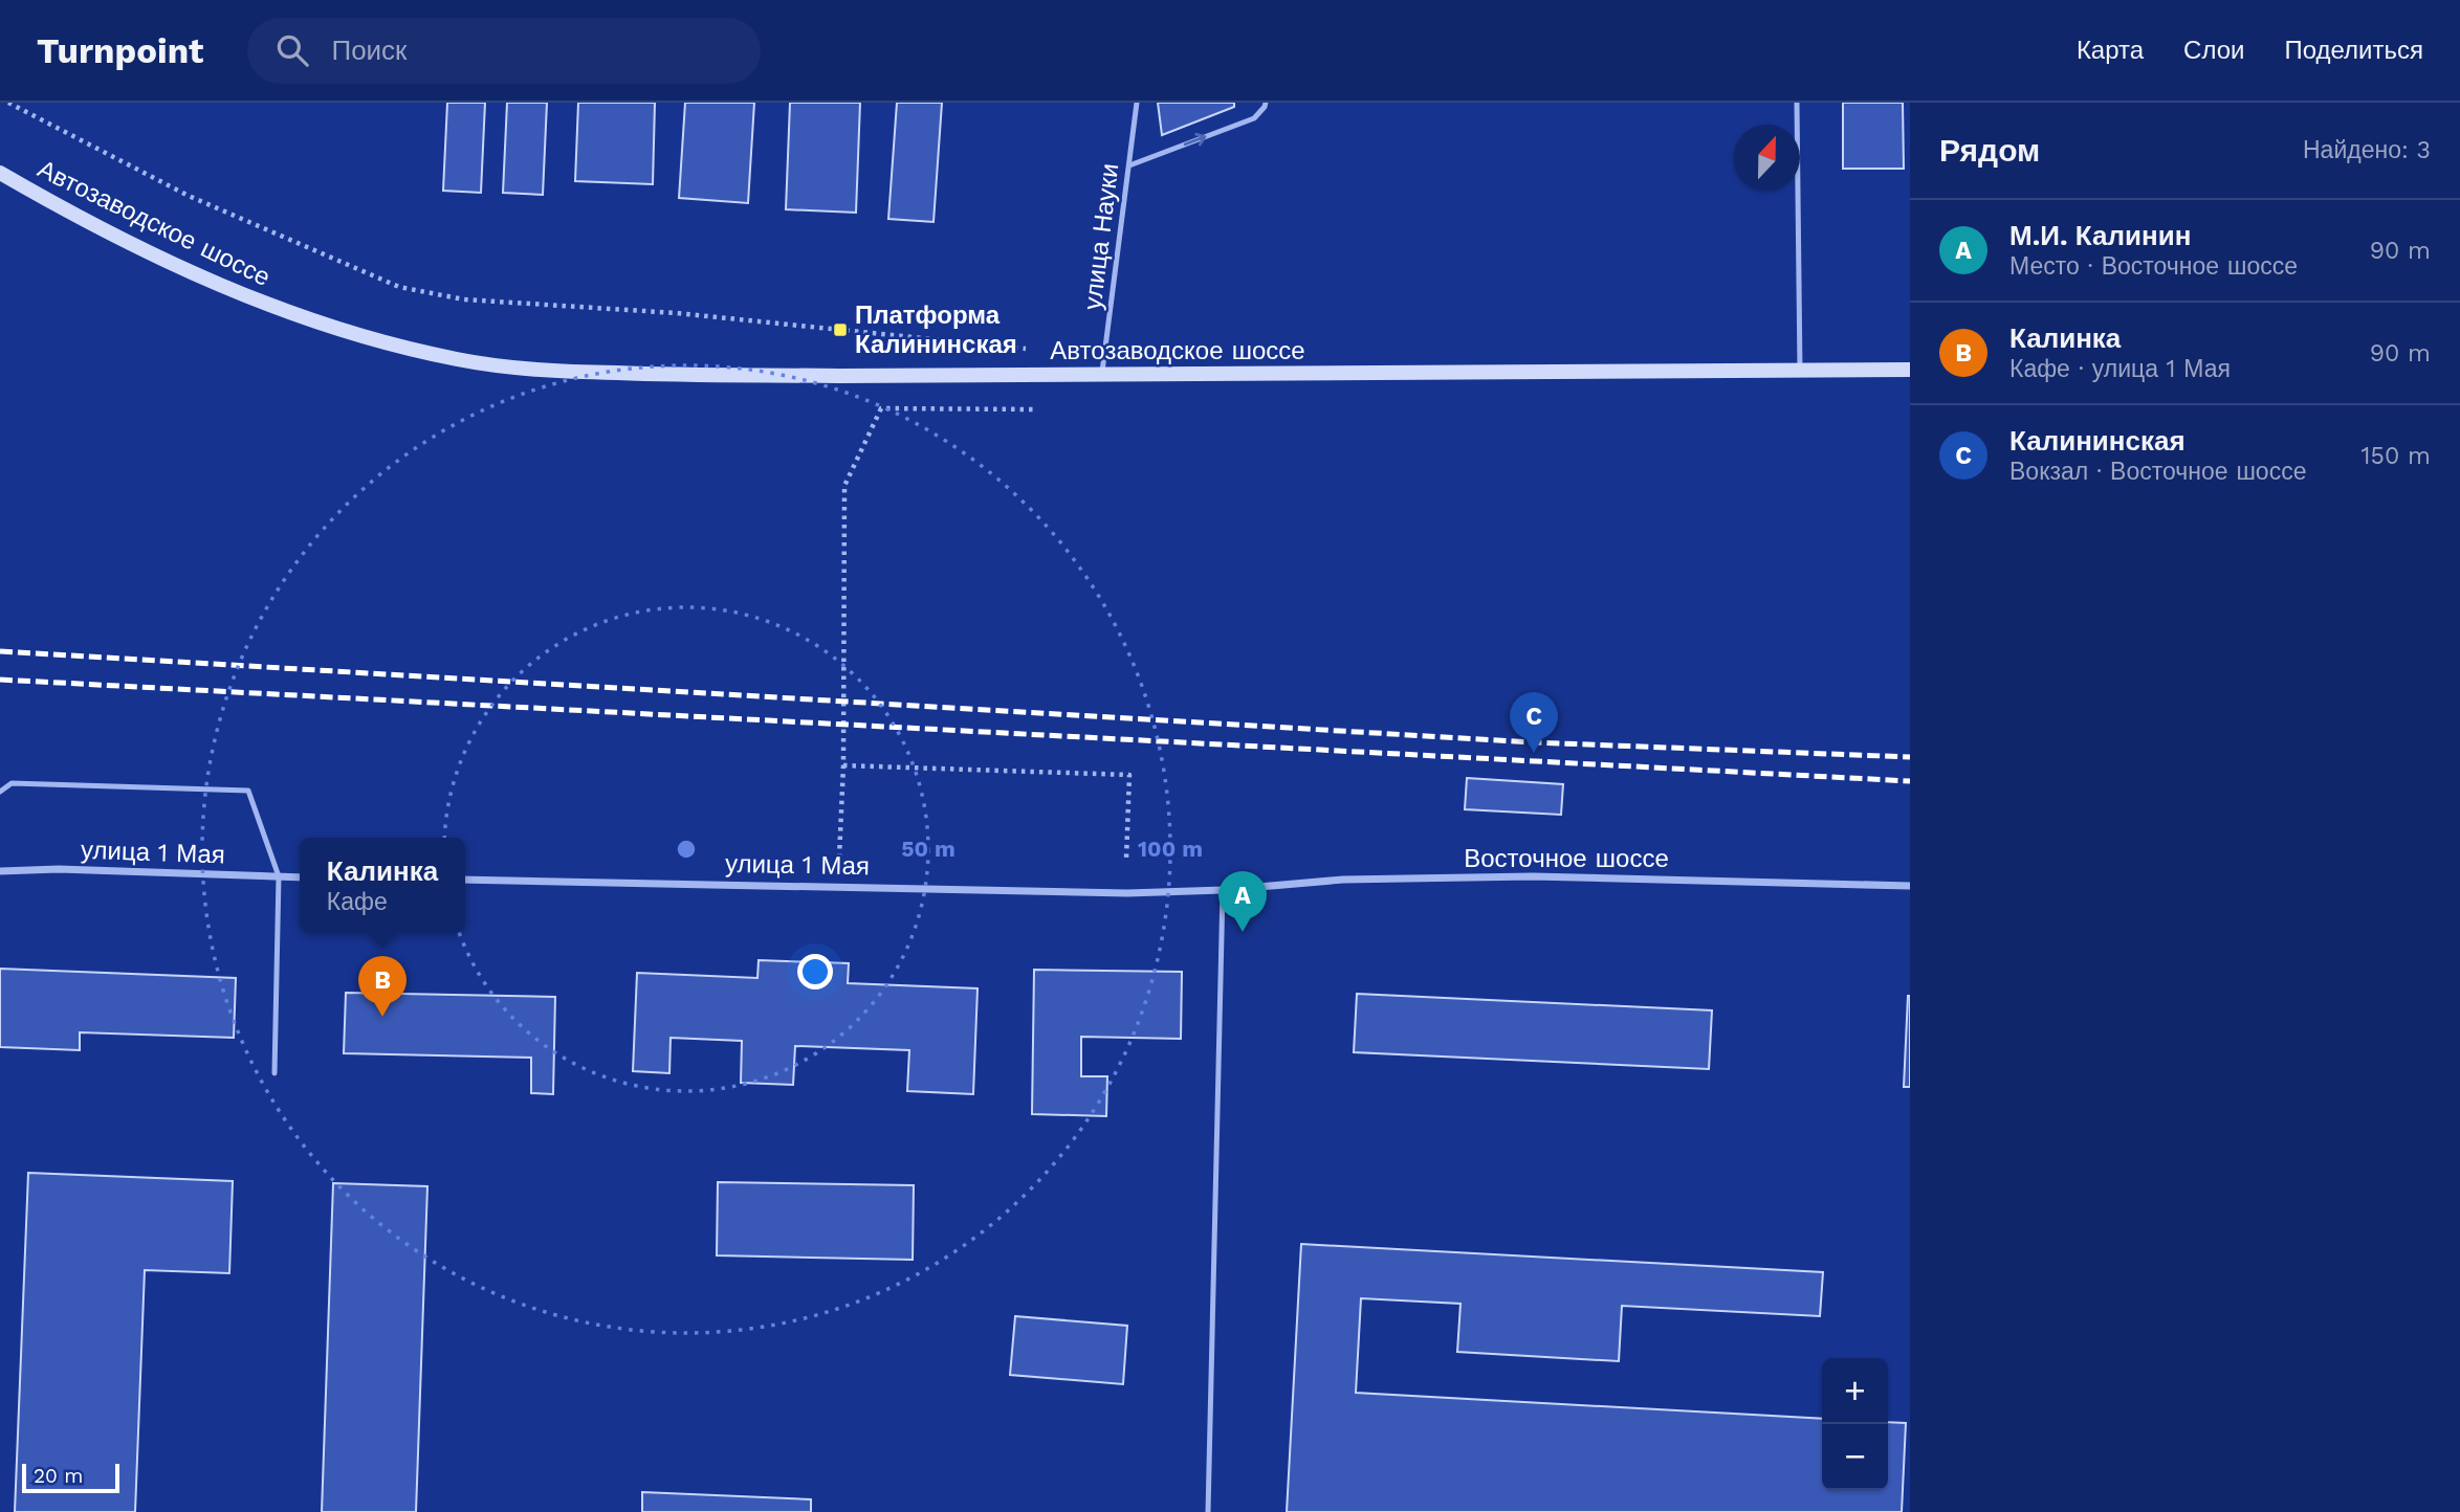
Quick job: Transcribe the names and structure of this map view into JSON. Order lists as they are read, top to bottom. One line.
{"streets":{"main road":["Автозаводское шоссе"],"street":["улица 1 Мая","Восточное шоссе"],"lane":["улица Науки"]},"crossings":[["Автозаводское шоссе","улица Науки"],["улица 1 Мая","Восточное шоссе"]],"places":{"transit":["Платформа Калининская"]},"scale_bar":"20 m","north":"top","page":{"header":"Turnpoint","search":"Поиск","nav":["Карта","Слои","Поделиться"],"heading":["Рядом","Найдено: 3"],"list":[{"mark":"A","name":"М.И. Калинин","note":"Место · Восточное шоссе","value":"90 m"},{"mark":"B","name":"Калинка","note":"Кафе · улица 1 Мая","value":"90 m"},{"mark":"C","name":"Калининская","note":"Вокзал · Восточное шоссе","value":"150 m"}],"pins":["C","A","B"],"popup":["Калинка","Кафе"],"map_buttons":["+","−"],"scale":"20 m"},"rings":["50 m","100 m"]}
